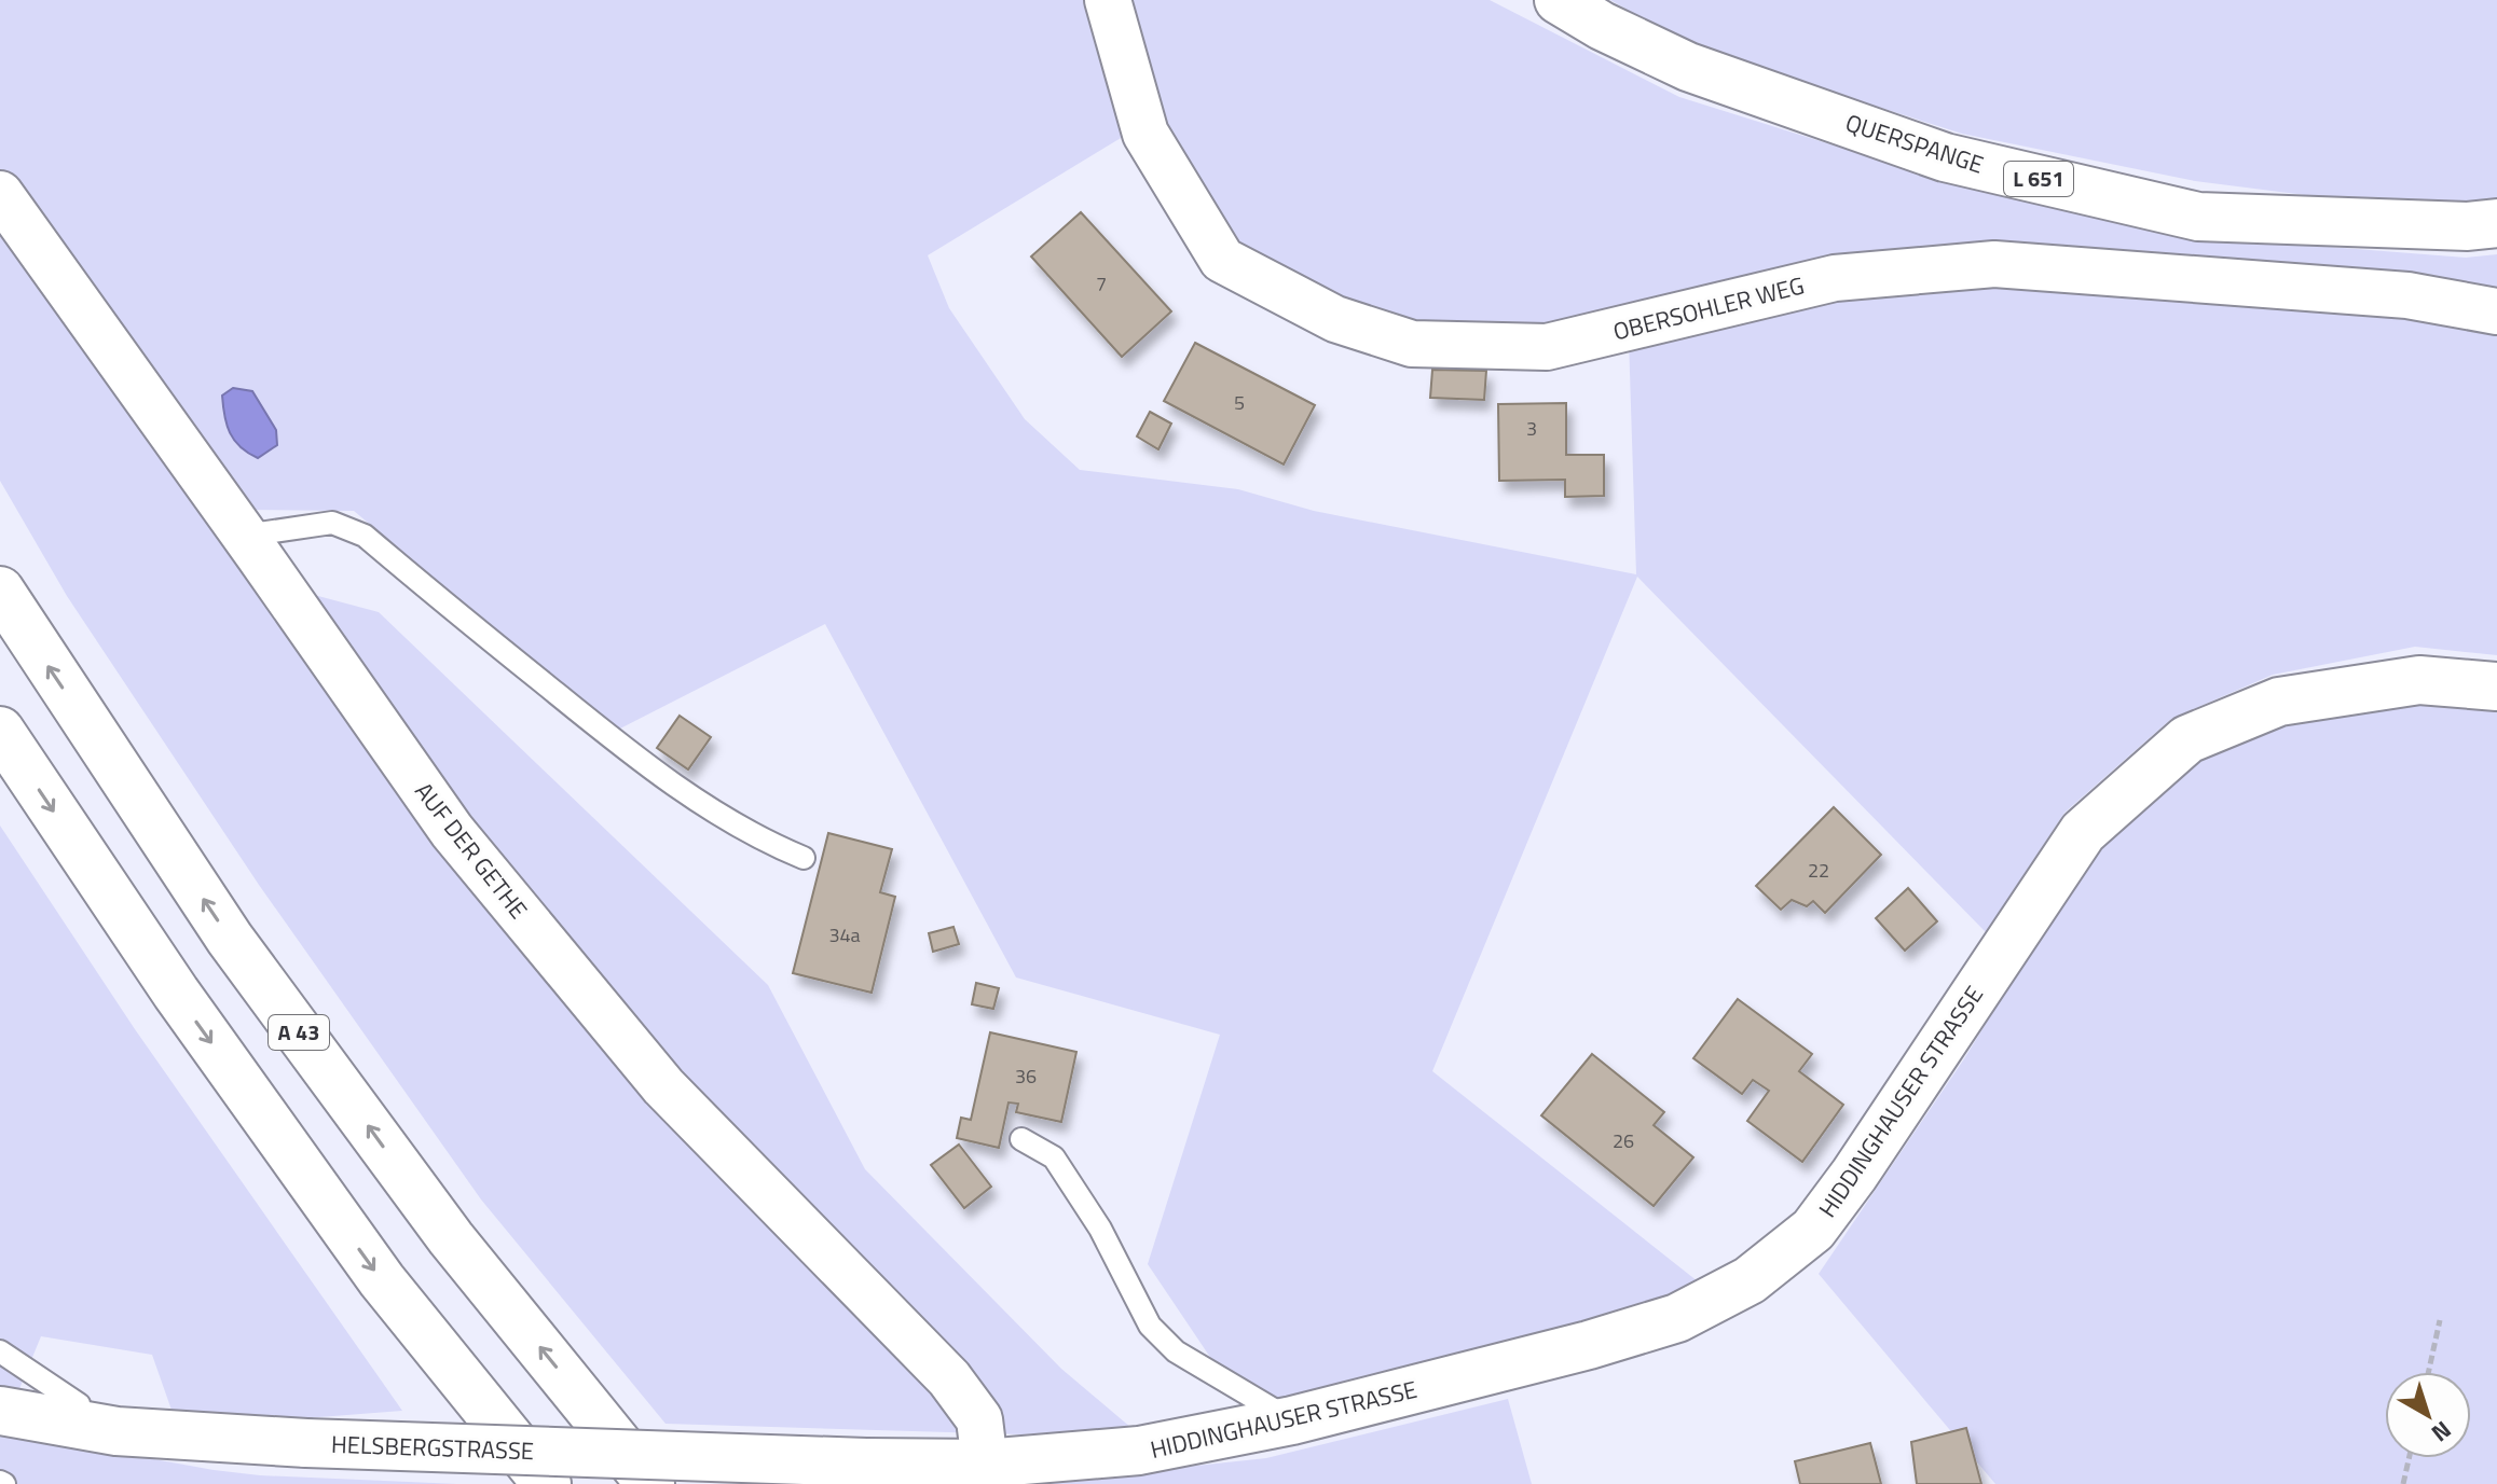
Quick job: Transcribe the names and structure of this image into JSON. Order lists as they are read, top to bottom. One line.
{"streets":{"main road":["QUERSPANGE","L 651","A 43","HIDDINGHAUSER STRASSE","HELSBERGSTRASSE"],"street":["OBERSOHLER WEG","AUF DER GETHE"]},"crossings":[["AUF DER GETHE","HIDDINGHAUSER STRASSE"],["HIDDINGHAUSER STRASSE","HELSBERGSTRASSE"]],"house_numbers":["7","5","3","22","34a","36","26"],"north":"bottom right"}
